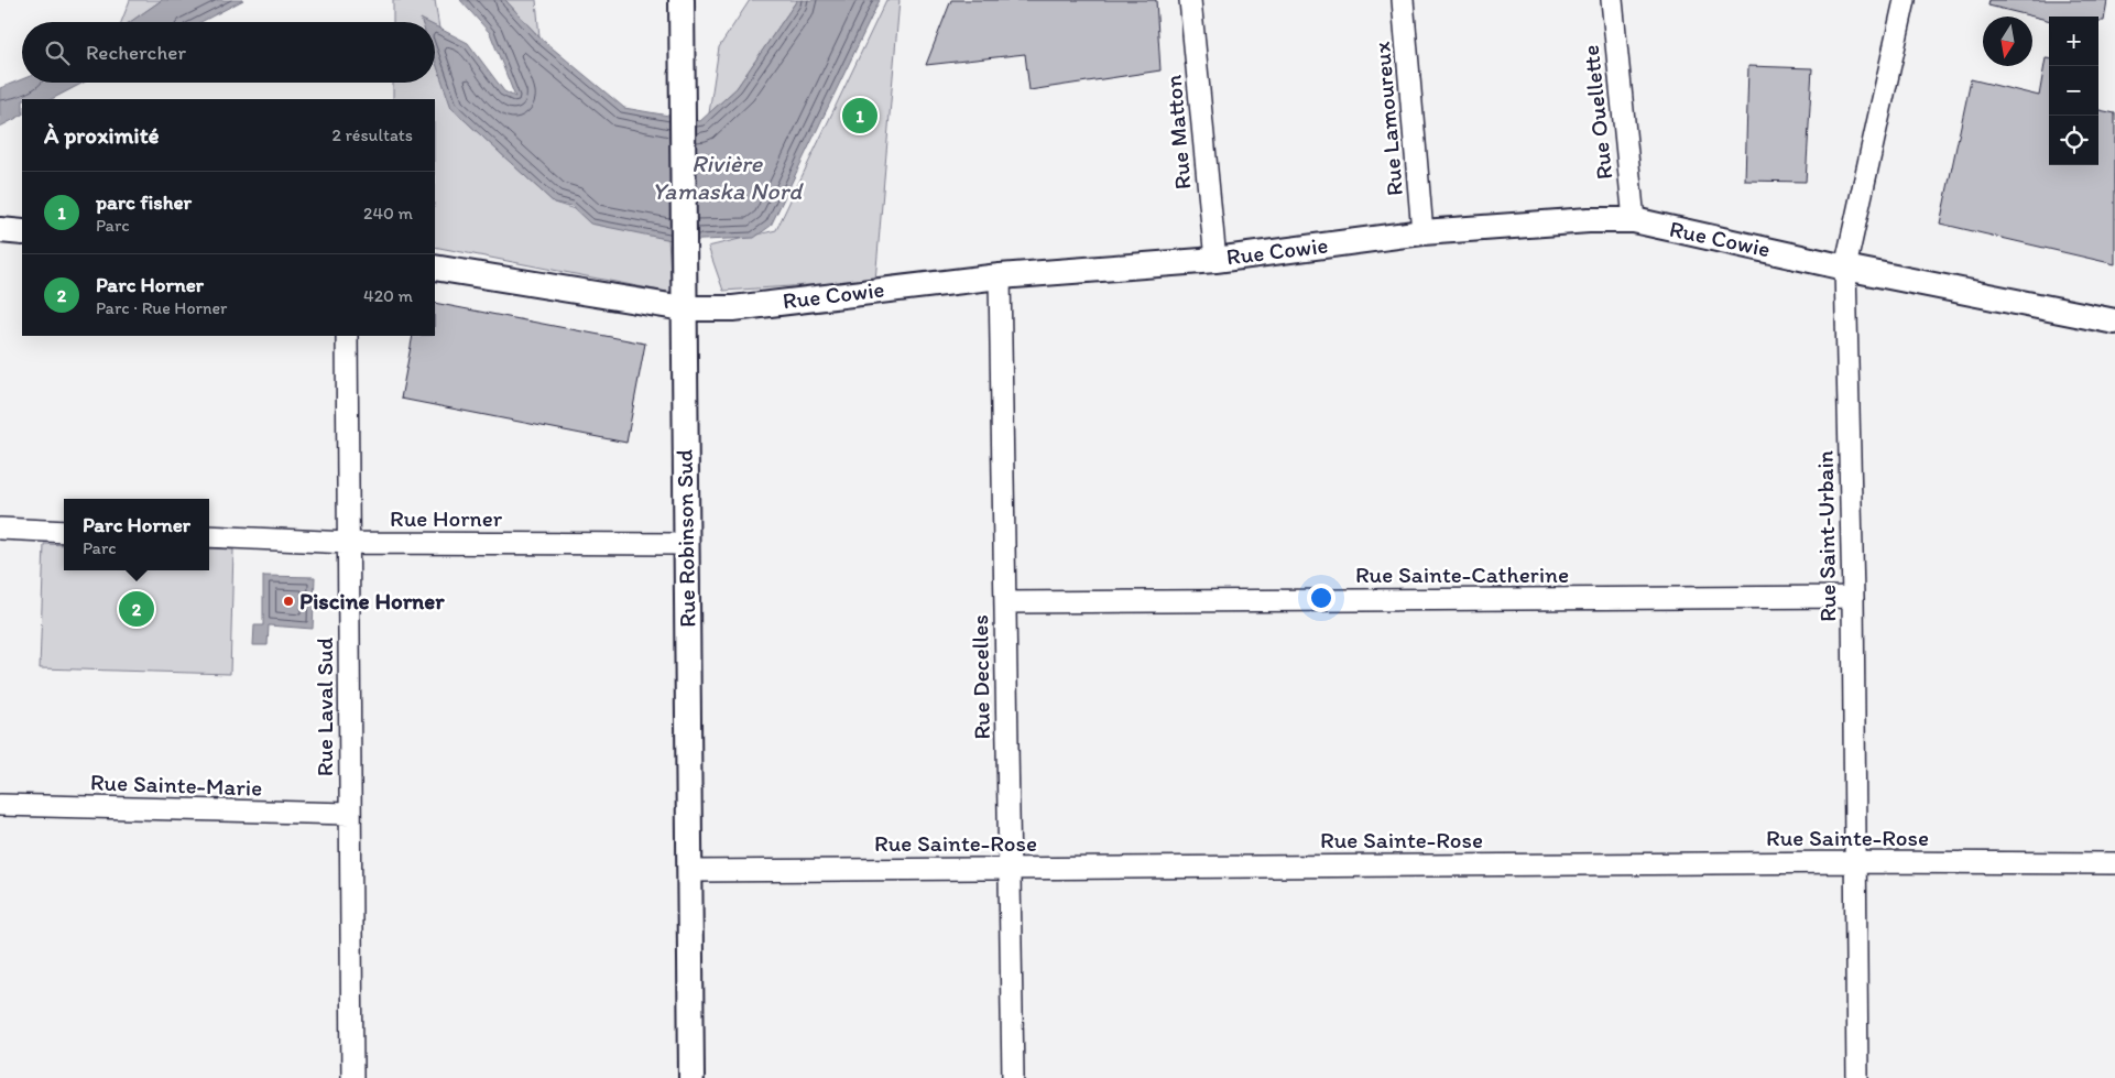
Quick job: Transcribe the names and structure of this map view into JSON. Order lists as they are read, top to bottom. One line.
{"streets":{"street":["Rue Ouellette","Rue Lamoureux","Rue Matton","Rue Cowie","Rue Horner","Rue Saint-Urbain","Rue Robinson Sud","Rue Sainte-Catherine","Rue Decelles","Rue Laval Sud","Rue Sainte-Marie","Rue Sainte-Rose"]},"crossings":[["Rue Ouellette","Rue Cowie"],["Rue Lamoureux","Rue Cowie"],["Rue Matton","Rue Cowie"],["Rue Cowie","Rue Saint-Urbain"],["Rue Cowie","Rue Robinson Sud"],["Rue Cowie","Rue Decelles"],["Rue Horner","Rue Robinson Sud"],["Rue Horner","Rue Laval Sud"],["Rue Saint-Urbain","Rue Sainte-Catherine"],["Rue Saint-Urbain","Rue Sainte-Rose"],["Rue Robinson Sud","Rue Sainte-Rose"],["Rue Sainte-Catherine","Rue Decelles"],["Rue Decelles","Rue Sainte-Rose"],["Rue Laval Sud","Rue Sainte-Marie"]],"water":["Rivière Yamaska Nord"],"places":["Piscine Horner"],"north":"bottom","page":{"map_buttons":["+","−"],"search":"Rechercher","pins":["1","2"],"heading":["À proximité","2 résultats"],"list":[{"mark":"1","name":"parc fisher","note":"Parc","value":"240 m"},{"mark":"2","name":"Parc Horner","note":"Parc · Rue Horner","value":"420 m"}],"popup":["Parc Horner","Parc"]}}
